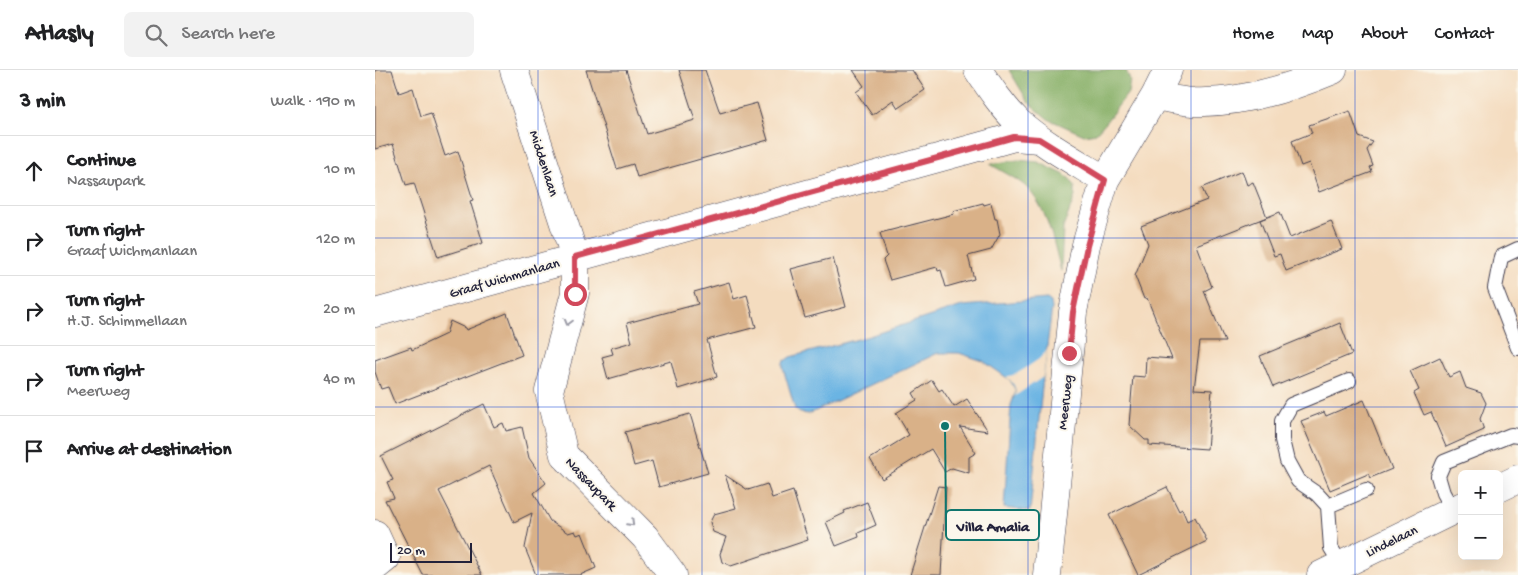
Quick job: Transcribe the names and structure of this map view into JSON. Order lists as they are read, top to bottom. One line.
{"streets":{"street":["Middenlaan","Graaf Wichmanlaan","Meerweg","Nassaupark","Lindelaan"]},"crossings":[["Middenlaan","Graaf Wichmanlaan"],["Middenlaan","Nassaupark"],["Graaf Wichmanlaan","Nassaupark"]],"one_way":["Nassaupark"],"places":["Villa Amalia"],"scale_bar":"20 m","page":{"header":"Atlasly","search":"Search here","nav":["Home","Map","About","Contact"],"heading":["3 min","Walk · 190 m"],"list":[["Continue","Nassaupark","10 m"],["Turn right","Graaf Wichmanlaan","120 m"],["Turn right","H.J. Schimmellaan","20 m"],["Turn right","Meerweg","40 m"],"Arrive at destination"],"map_buttons":["+","−"],"scale":"20 m"}}
